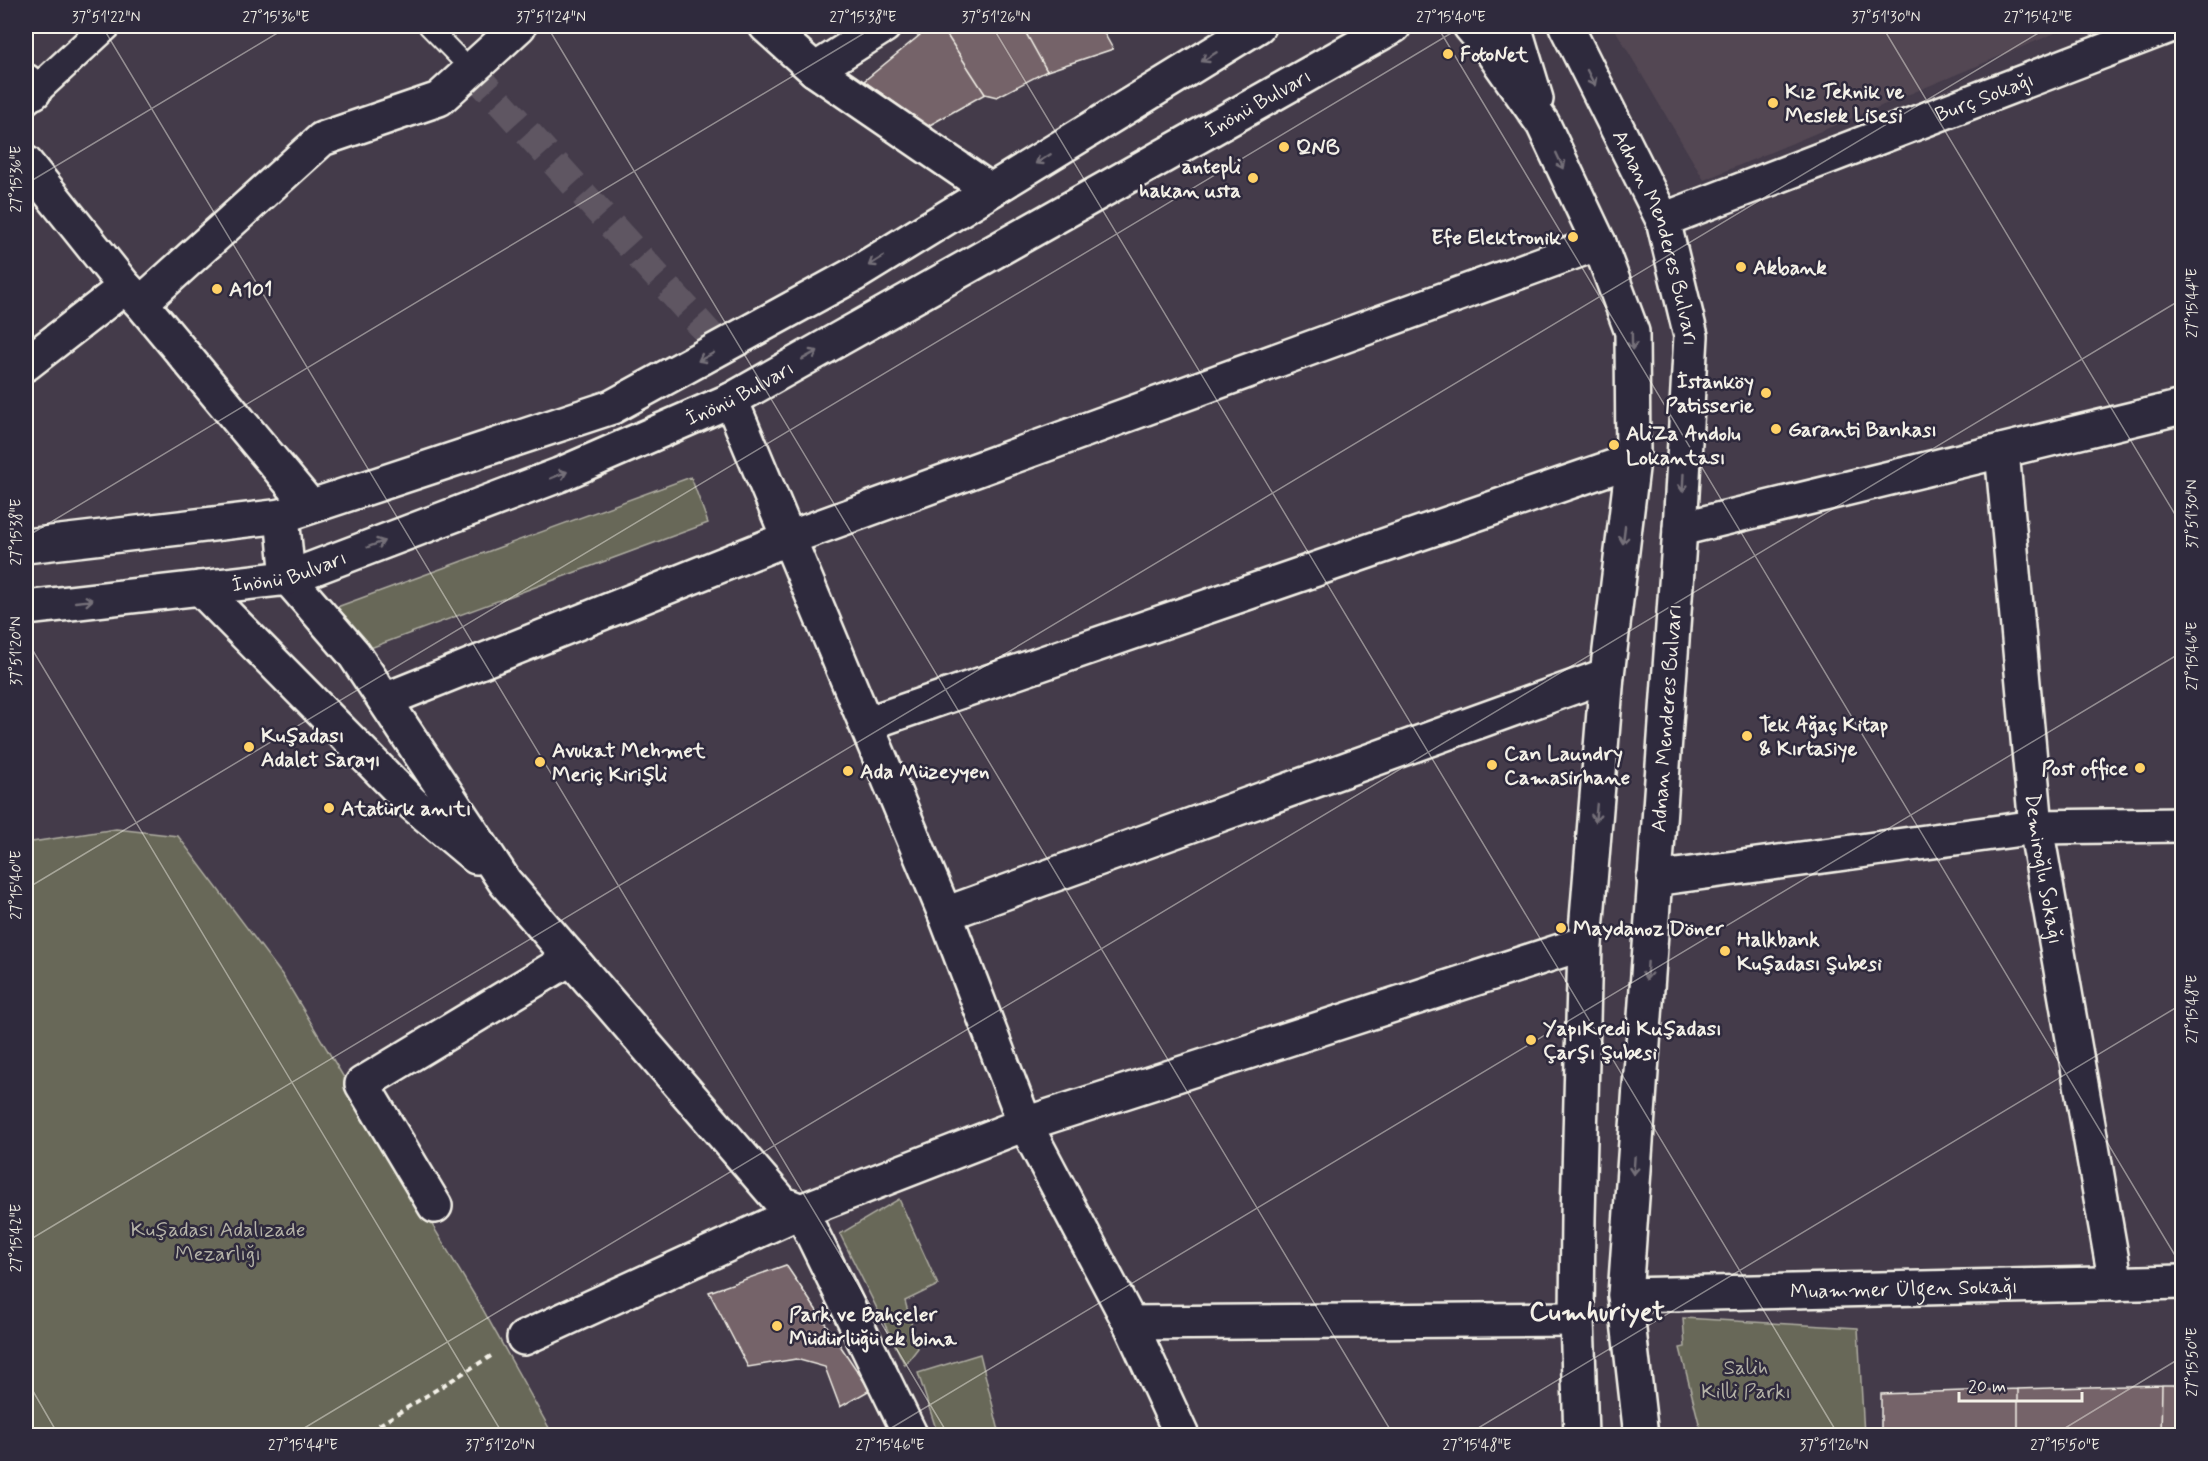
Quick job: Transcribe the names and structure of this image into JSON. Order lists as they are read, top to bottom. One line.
{"streets":{"street":["Burç Sokağı","İnönü Bulvarı","Adnan Menderes Bulvarı","Demiroğlu Sokağı","Muammer Ülgen Sokağı"]},"crossings":[["Burç Sokağı","Adnan Menderes Bulvarı"],["Adnan Menderes Bulvarı","Muammer Ülgen Sokağı"],["Demiroğlu Sokağı","Muammer Ülgen Sokağı"]],"districts":["Cumhuriyet"],"parks":["Kuşadası Adalızade Mezarlığı","Salih Killi Parkı"],"places":["FotoNet","Kız Teknik ve Meslek Lisesi","QNB","antepli hakan usta","Efe Elektronik","Akbank","A101","İstanköy Patisserie","Garanti Bankası","AliZa Andolu Lokantası","Tek Ağaç Kitap & Kırtasiye","Kuşadası Adalet Sarayı","Avukat Mehmet Meriç Kirişli","Can Laundry Camasirhane","Post office","Ada Müzeyyen","Atatürk anıtı","Maydanoz Döner","Halkbank Kuşadası Şubesi","YapıKredi Kuşadası Çarşı Şubesi","Park ve Bahçeler Müdürlüğü ek bina"],"scale_bar":"20 m","coordinates":["37°51'22\"N","27°15'36\"E","37°51'24\"N","27°15'38\"E","37°51'26\"N","27°15'40\"E","37°51'30\"N","27°15'42\"E","27°15'44\"E","37°51'20\"N","27°15'46\"E","27°15'48\"E","27°15'50\"E"]}
